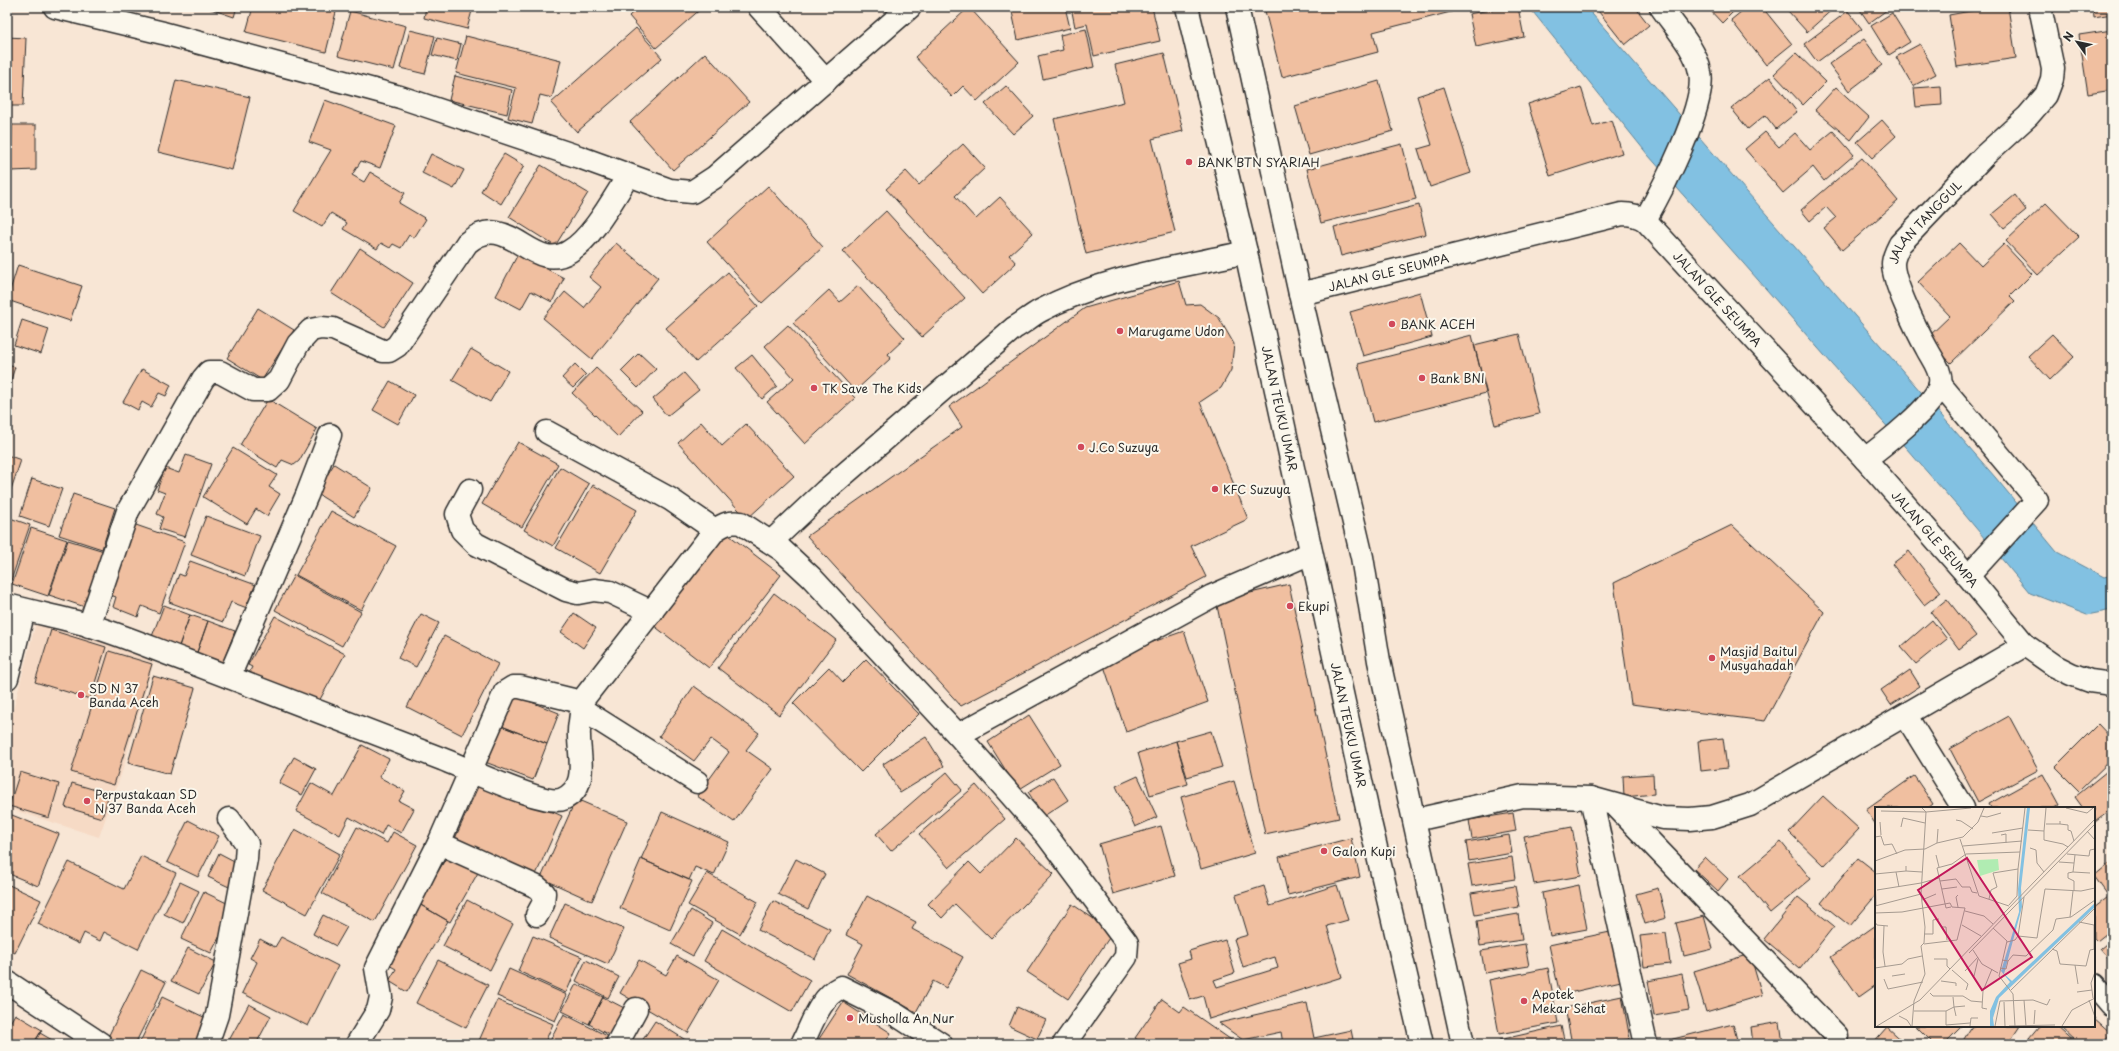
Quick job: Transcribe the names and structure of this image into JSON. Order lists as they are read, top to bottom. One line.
{"streets":{"main road":["JALAN TANGGUL","JALAN GLE SEUMPA","JALAN TEUKU UMAR"]},"places":["BANK BTN SYARIAH","BANK ACEH","Marugame Udon","Bank BNI","TK Save The Kids","J.Co Suzuya","KFC Suzuya","Ekupi","Masjid Baitul Musyahadah","SD N 37 Banda Aceh","Perpustakaan SD N 37 Banda Aceh","Galon Kupi","Apotek Mekar Sehat","Musholla An Nur"],"north":"top left"}
